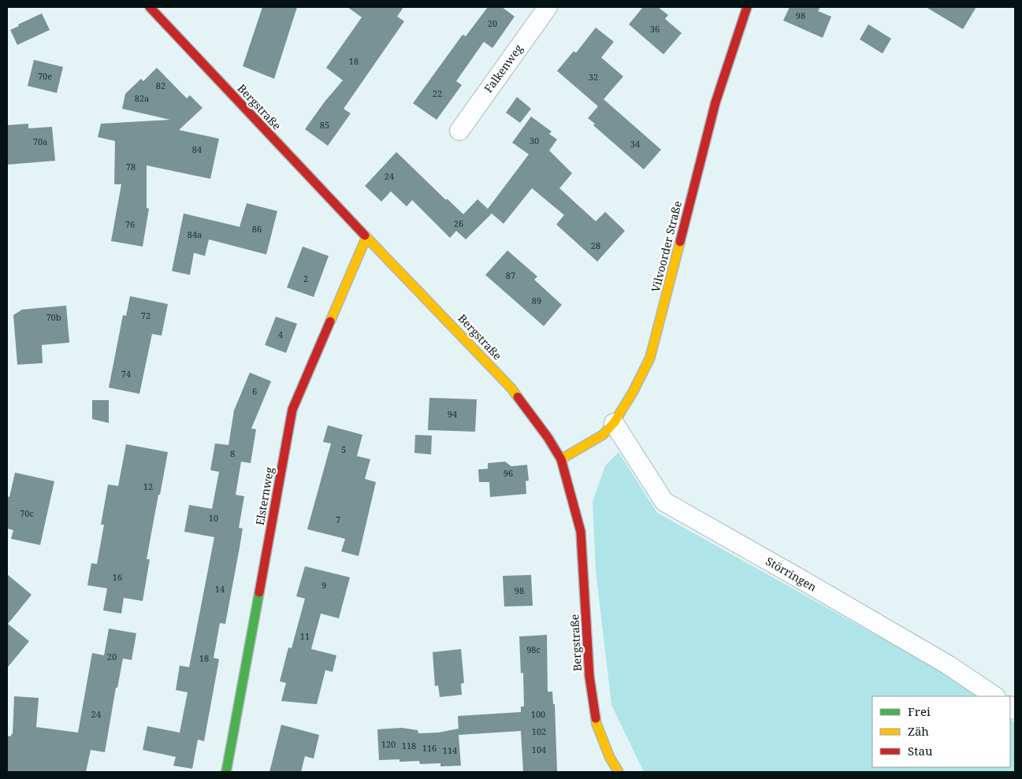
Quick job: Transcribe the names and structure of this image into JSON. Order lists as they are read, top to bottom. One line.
{"streets":{"street":["Falkenweg","Bergstraße","Vilvoorder Straße","Elsternweg","Störringen"]},"crossings":[["Bergstraße","Vilvoorder Straße"],["Bergstraße","Elsternweg"],["Vilvoorder Straße","Störringen"]],"house_numbers":["98","20","36","18","70e","32","82","22","82a","85","30","70a","34","84","78","24","26","76","86","84a","28","87","2","89","72","70b","4","74","6","94","5","8","96","12","70c","10","7","16","9","14","98","11","98c","20","18","24","100","102","120","118","116","104","114"],"legend":["Frei","Zäh","Stau"]}
